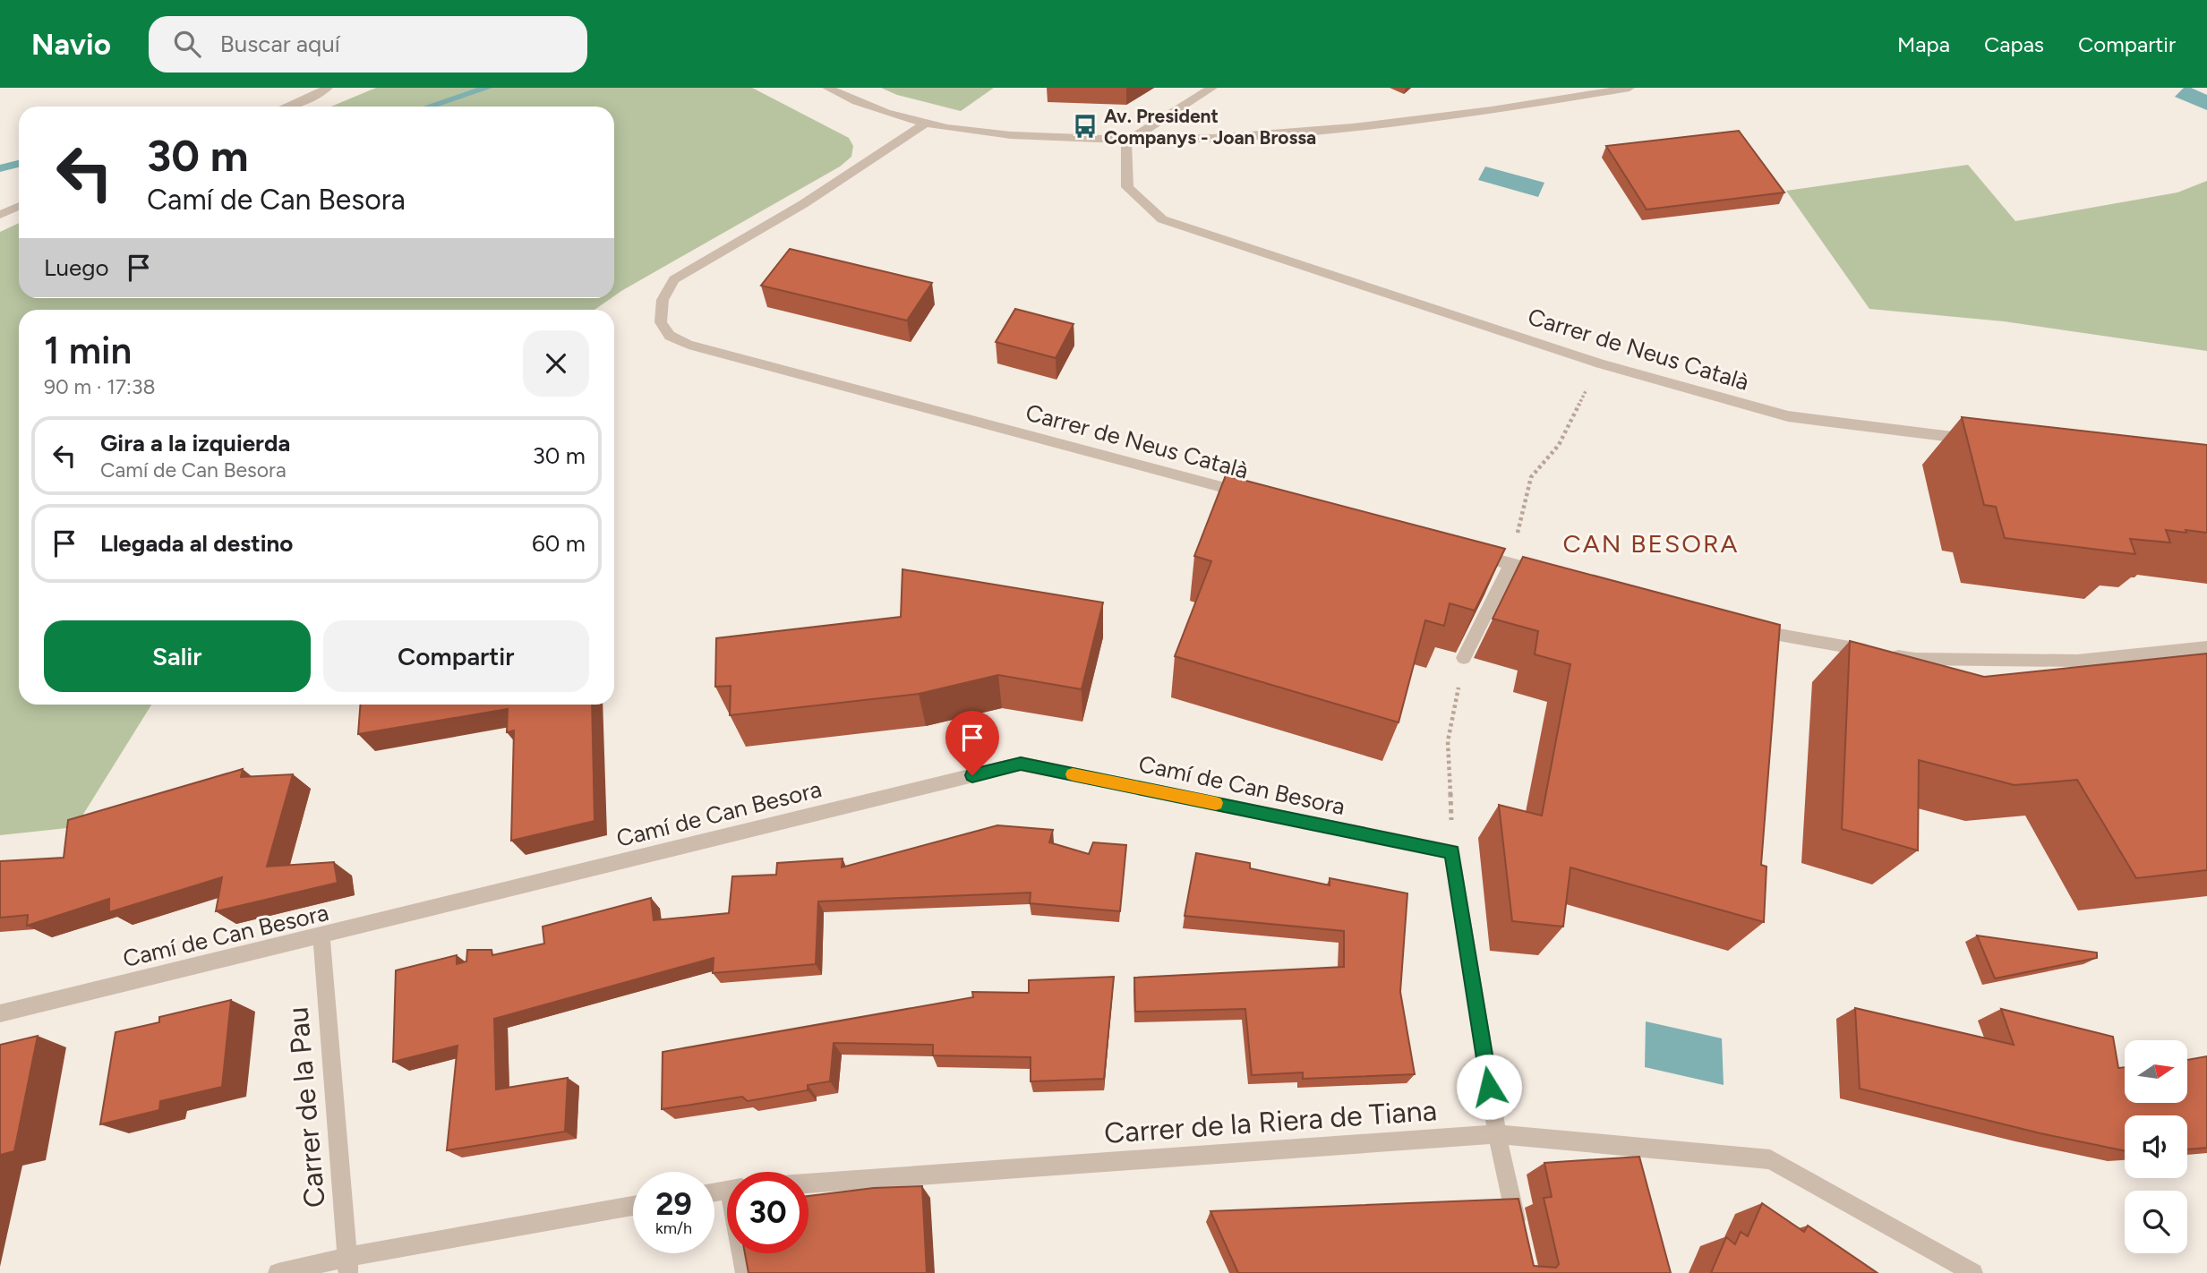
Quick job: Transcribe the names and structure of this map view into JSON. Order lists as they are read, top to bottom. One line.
{"streets":{"street":["Carrer de Neus Català","Camí de Can Besora","Carrer de la Pau","Carrer de la Riera de Tiana"]},"crossings":[["Camí de Can Besora","Carrer de la Pau"]],"districts":["CAN BESORA"],"places":{"bus stop":["Av. President Companys - Joan Brossa"]},"north":"right","page":{"header":"Navio","search":"Buscar aquí","nav":["Mapa","Capas","Compartir"],"turn":["30 m","Camí de Can Besora"],"then":"Luego","heading":["1 min","90 m · 17:38"],"list":[{"name":"Gira a la izquierda","note":"Camí de Can Besora","value":"30 m"},{"name":"Llegada al destino","value":"60 m"}],"buttons":["Salir","Compartir"],"speed":"29 km/h","limit":"30"}}
